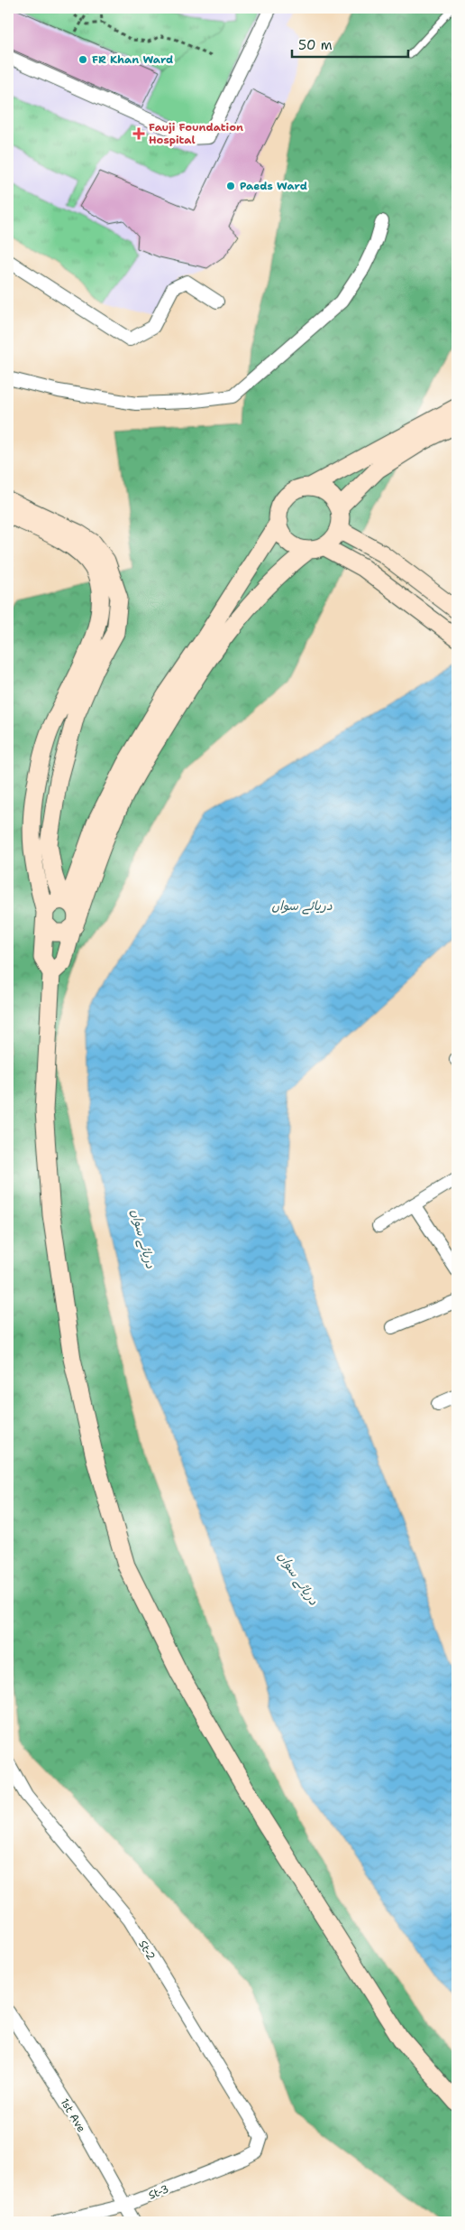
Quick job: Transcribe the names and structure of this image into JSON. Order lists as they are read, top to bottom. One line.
{"streets":{"street":["St-2","1st Ave","St-3"]},"crossings":[["St-2","St-3"],["1st Ave","St-3"]],"water":["دریائے سواں"],"places":{"other":["FR Khan Ward","Paeds Ward"],"health":["Fauji Foundation Hospital"]},"scale_bar":"50 m"}
